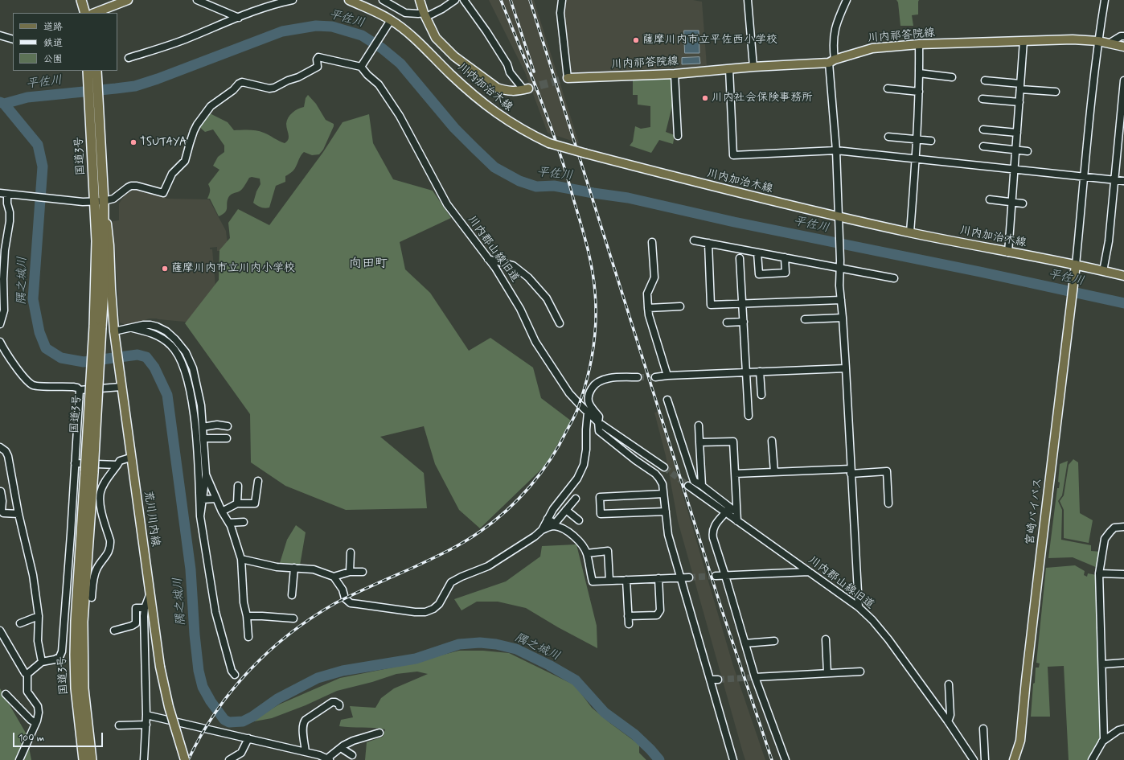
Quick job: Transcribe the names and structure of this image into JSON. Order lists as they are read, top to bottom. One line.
{"streets":{"highway":["国道3号"],"main road":["川内祁答院線","川内加治木線","宮崎バイパス","荒川川内線"],"street":["川内郡山線旧道"]},"crossings":[["川内加治木線","宮崎バイパス"],["国道3号","荒川川内線"]],"districts":["向田町"],"water":["平佐川","隅之城川"],"places":["薩摩川内市立平佐西小学校","川内社会保険事務所","TSUTAYA","薩摩川内市立川内小学校"],"legend":["道路","鉄道","公園"],"scale_bar":"100 m"}
